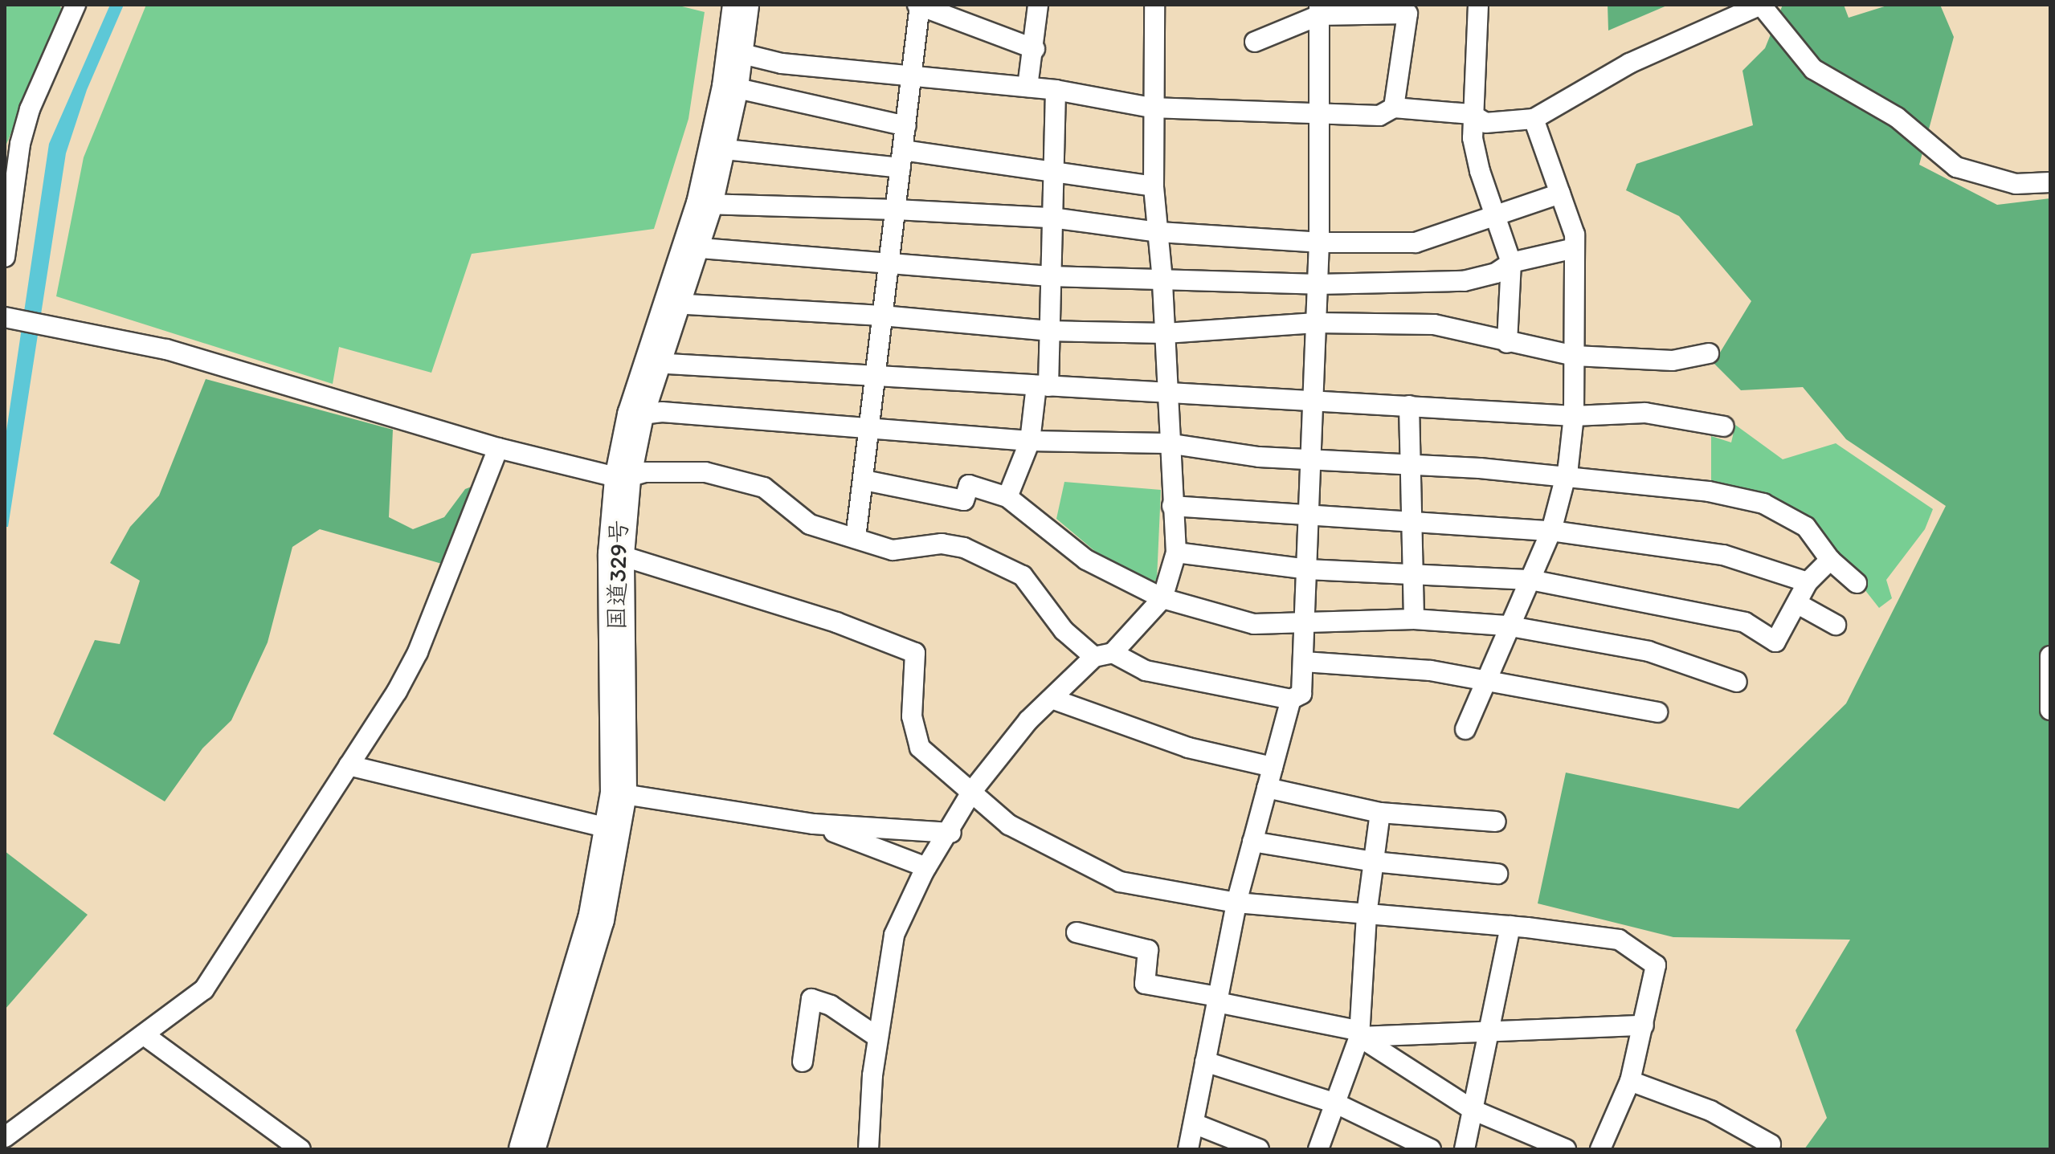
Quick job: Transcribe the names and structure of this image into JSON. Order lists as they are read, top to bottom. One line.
{"streets":{"highway":["国道329号"]}}
